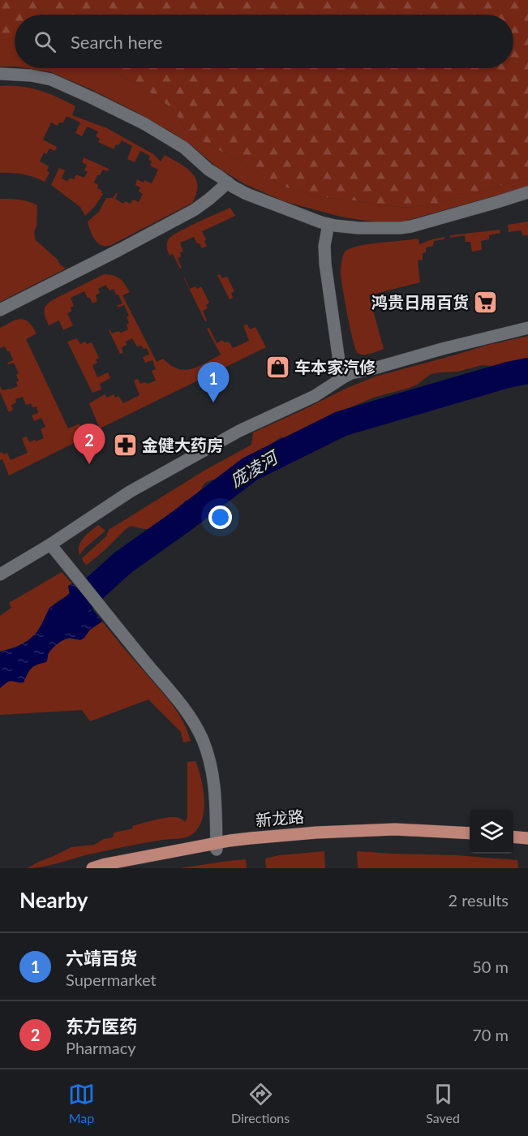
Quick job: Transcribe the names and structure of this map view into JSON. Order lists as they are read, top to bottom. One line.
{"streets":{"main road":["新龙路"]},"water":["庞凌河"],"places":{"supermarket":["鸿贵日用百货"],"shop":["车本家汽修"],"pharmacy":["金健大药房"]},"page":{"search":"Search here","pins":["1","2"],"heading":["Nearby","2 results"],"list":[{"mark":"1","name":"六靖百货","note":"Supermarket","value":"50 m"},{"mark":"2","name":"东方医药","note":"Pharmacy","value":"70 m"}],"nav":["Map","Directions","Saved"]}}
